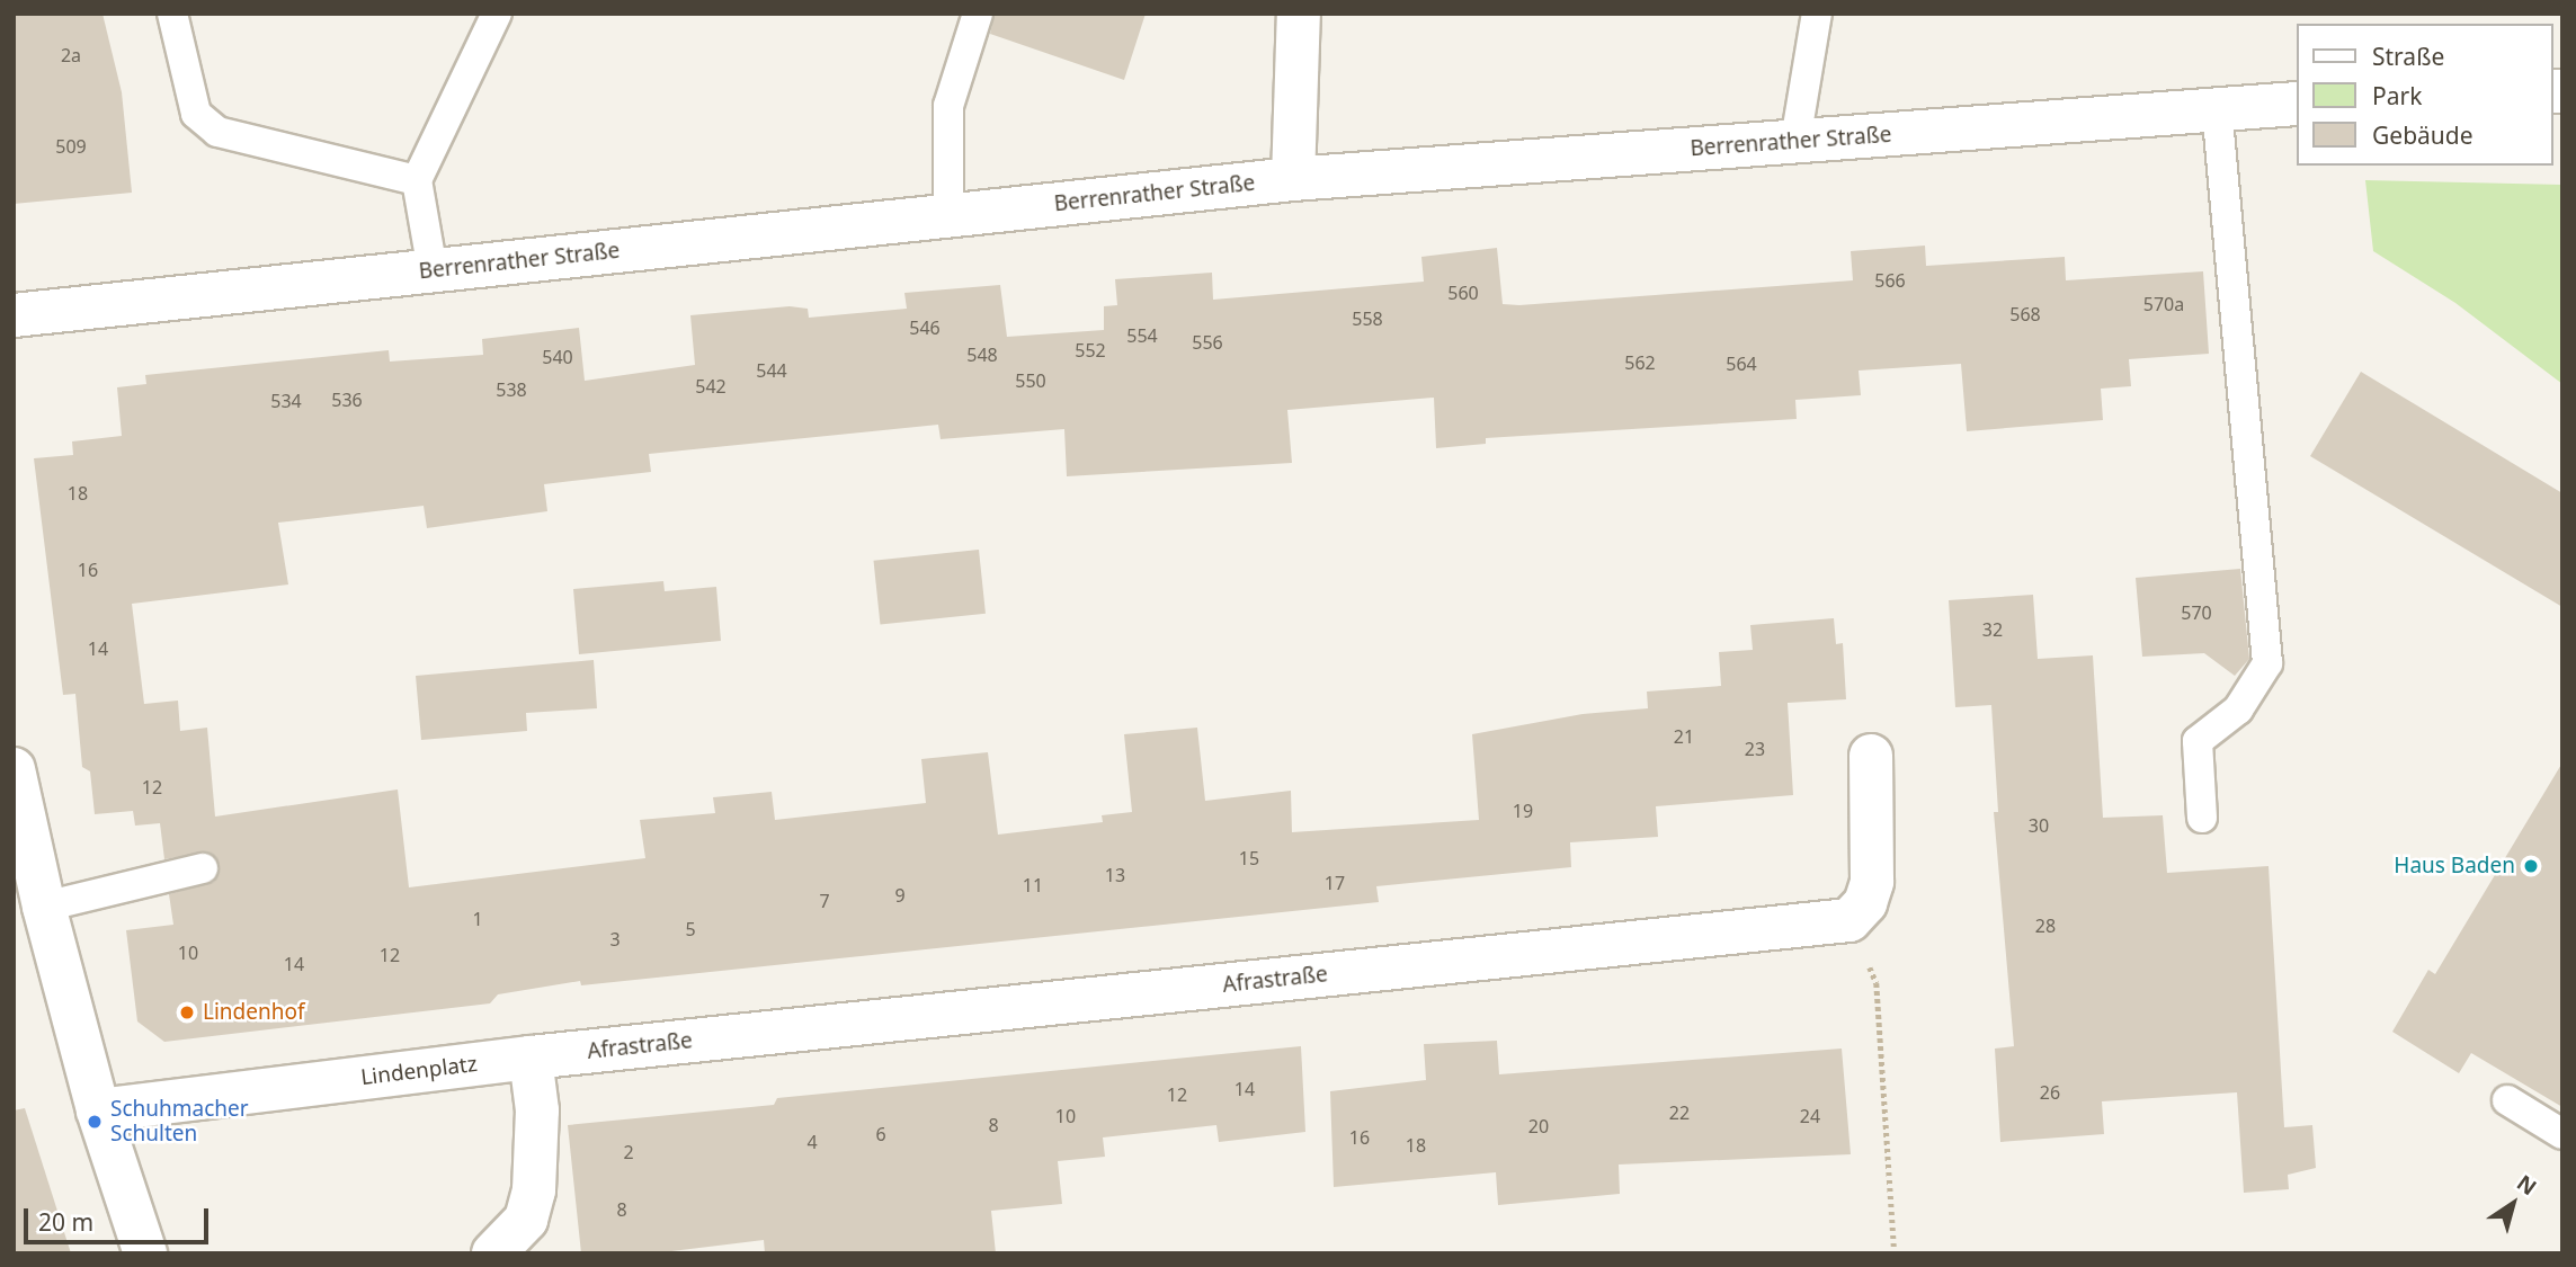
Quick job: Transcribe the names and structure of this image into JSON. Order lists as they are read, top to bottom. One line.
{"streets":{"street":["Berrenrather Straße","Afrastraße","Lindenplatz"]},"crossings":[["Afrastraße","Lindenplatz"]],"places":["Haus Baden","Lindenhof","Schuhmacher Schulten"],"house_numbers":["2a","509","566","560","570a","568","558","546","554","556","552","548","540","562","564","544","550","542","538","536","534","18","16","570","32","14","21","23","12","19","30","15","13","17","11","9","7","1","28","5","3","10","12","14","14","26","12","22","10","24","8","20","6","16","4","18","2","8"],"legend":["Straße","Park","Gebäude"],"scale_bar":"20 m","north":"top right"}
